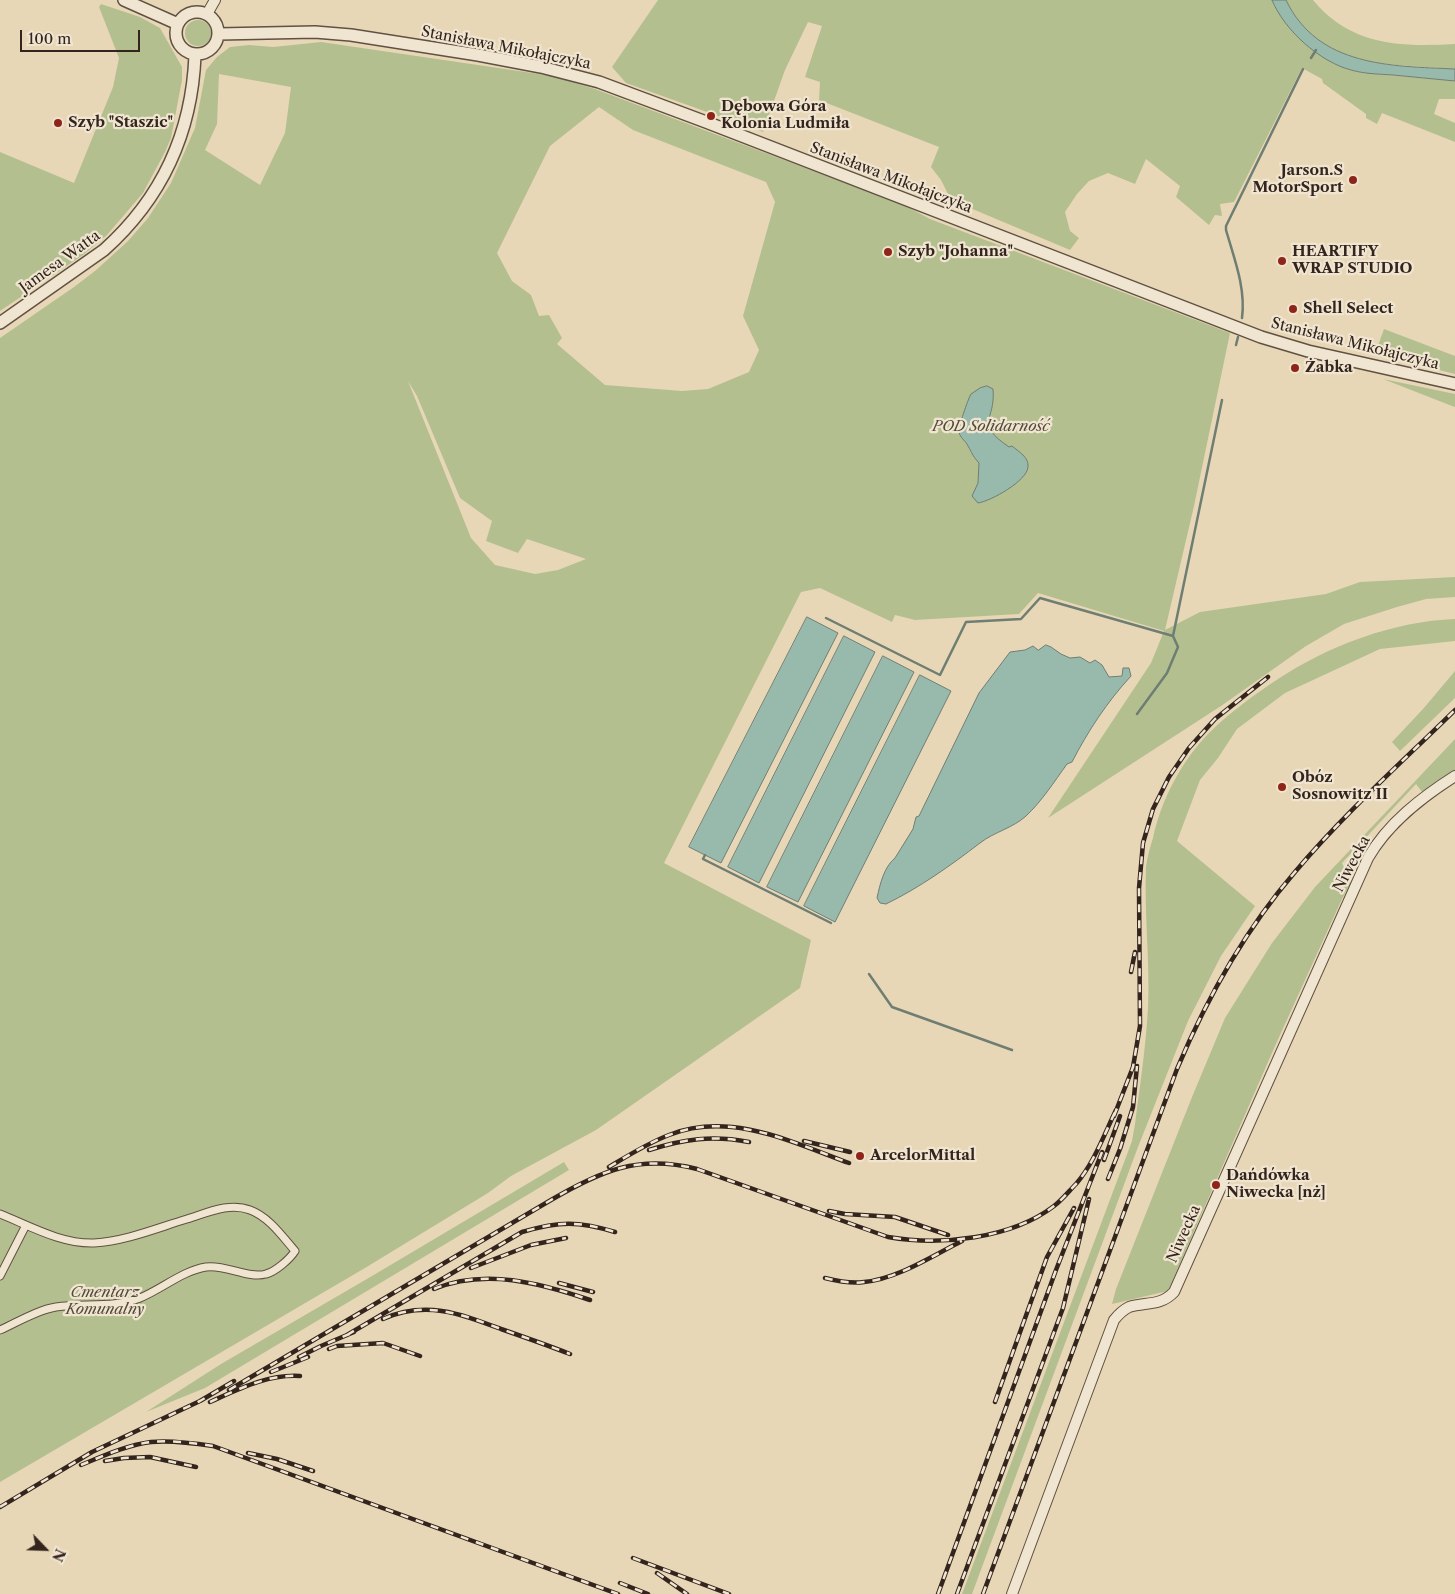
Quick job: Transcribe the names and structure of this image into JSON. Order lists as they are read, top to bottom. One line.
{"streets":{"street":["Stanisława Mikołajczyka","Jamesa Watta","Niwecka"]},"crossings":[["Stanisława Mikołajczyka","Jamesa Watta"]],"parks":["POD Solidarność","Cmentarz Komunalny"],"places":["Dębowa Góra Kolonia Ludmiła","Szyb \"Staszic\"","Jarson.S MotorSport","Szyb \"Johanna\"","HEARTIFY WRAP STUDIO","Shell Select","Żabka","Obóz Sosnowitz II","ArcelorMittal","Dańdówka Niwecka [nż]"],"scale_bar":"100 m","north":"bottom right"}
